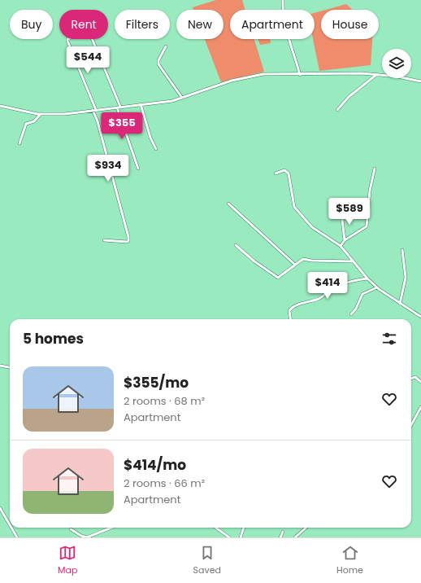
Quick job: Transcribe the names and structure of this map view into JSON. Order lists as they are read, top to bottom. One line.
{"page":{"chip":["Buy","Rent","Filters","New","Apartment","House"],"price":["$544","$355","$934","$589","$414"],"heading":"5 homes","list":[{"name":"$355/mo","note":"2 rooms · 68 m² · Apartment"},{"name":"$414/mo","note":"2 rooms · 66 m² · Apartment"}],"tabs":["Map","Saved","Home"]}}
